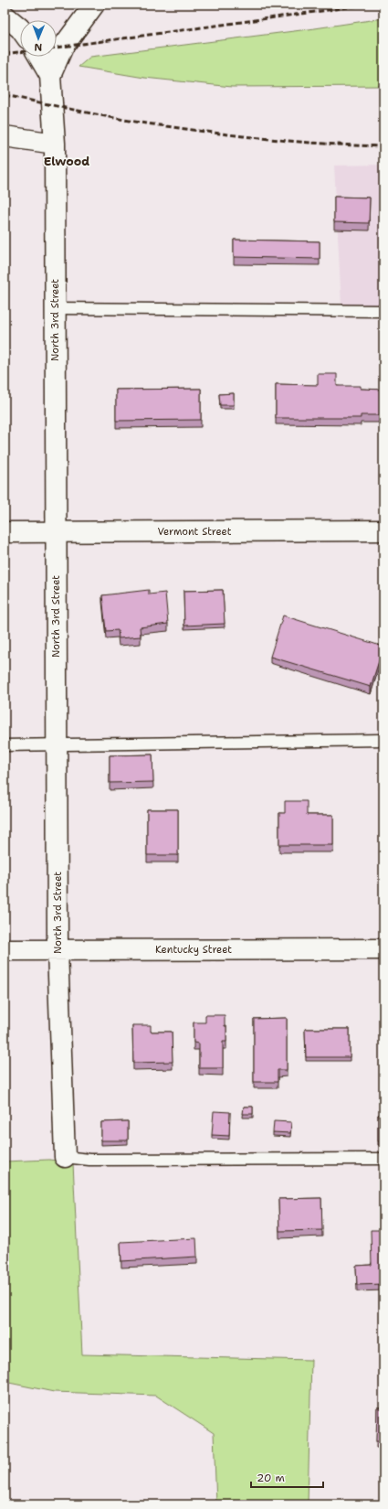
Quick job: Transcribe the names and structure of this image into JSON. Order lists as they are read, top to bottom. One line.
{"streets":{"street":["North 3rd Street","Vermont Street","Kentucky Street"]},"crossings":[["North 3rd Street","Vermont Street"],["North 3rd Street","Kentucky Street"]],"districts":["Elwood"],"scale_bar":"20 m","north":"bottom"}
